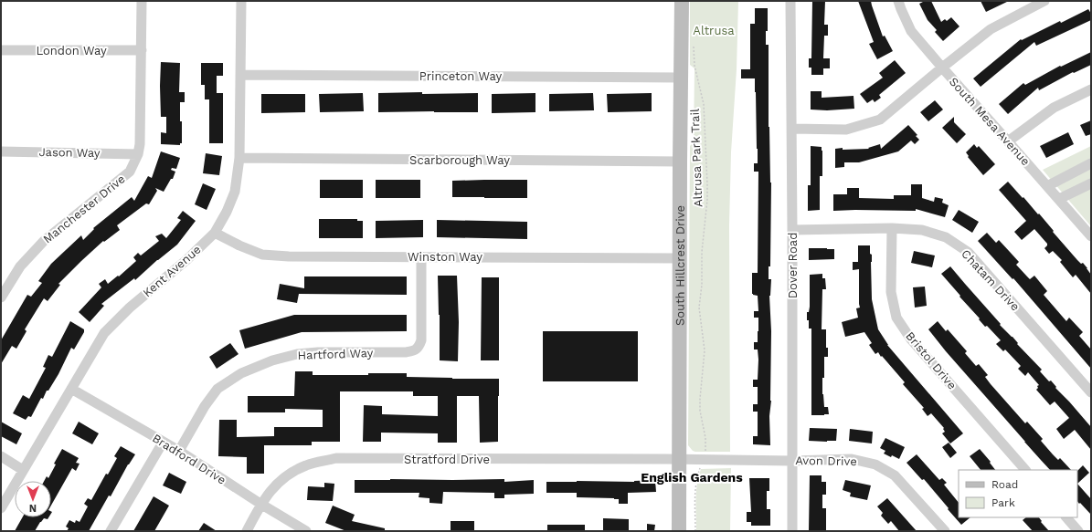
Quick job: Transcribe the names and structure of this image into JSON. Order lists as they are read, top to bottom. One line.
{"streets":{"street":["London Way","Princeton Way","South Mesa Avenue","Jason Way","Scarborough Way","Manchester Drive","Winston Way","South Hillcrest Drive","Dover Road","Kent Avenue","Chatam Drive","Hartford Way","Bristol Drive","Bradford Drive","Stratford Drive","Avon Drive"],"path":["Altrusa Park Trail"]},"crossings":[["London Way","Manchester Drive"],["Princeton Way","South Hillcrest Drive"],["Princeton Way","Kent Avenue"],["Jason Way","Manchester Drive"],["Altrusa Park Trail","Avon Drive"],["Scarborough Way","South Hillcrest Drive"],["Scarborough Way","Kent Avenue"],["Winston Way","South Hillcrest Drive"],["Winston Way","Kent Avenue"],["Winston Way","Hartford Way"],["South Hillcrest Drive","Stratford Drive"],["South Hillcrest Drive","Avon Drive"],["Dover Road","Chatam Drive"],["Dover Road","Avon Drive"],["Kent Avenue","Bradford Drive"],["Chatam Drive","Bristol Drive"],["Hartford Way","Bradford Drive"],["Bradford Drive","Stratford Drive"],["Stratford Drive","Avon Drive"]],"districts":["English Gardens"],"parks":["Altrusa"],"legend":["Road","Park"],"north":"bottom"}
